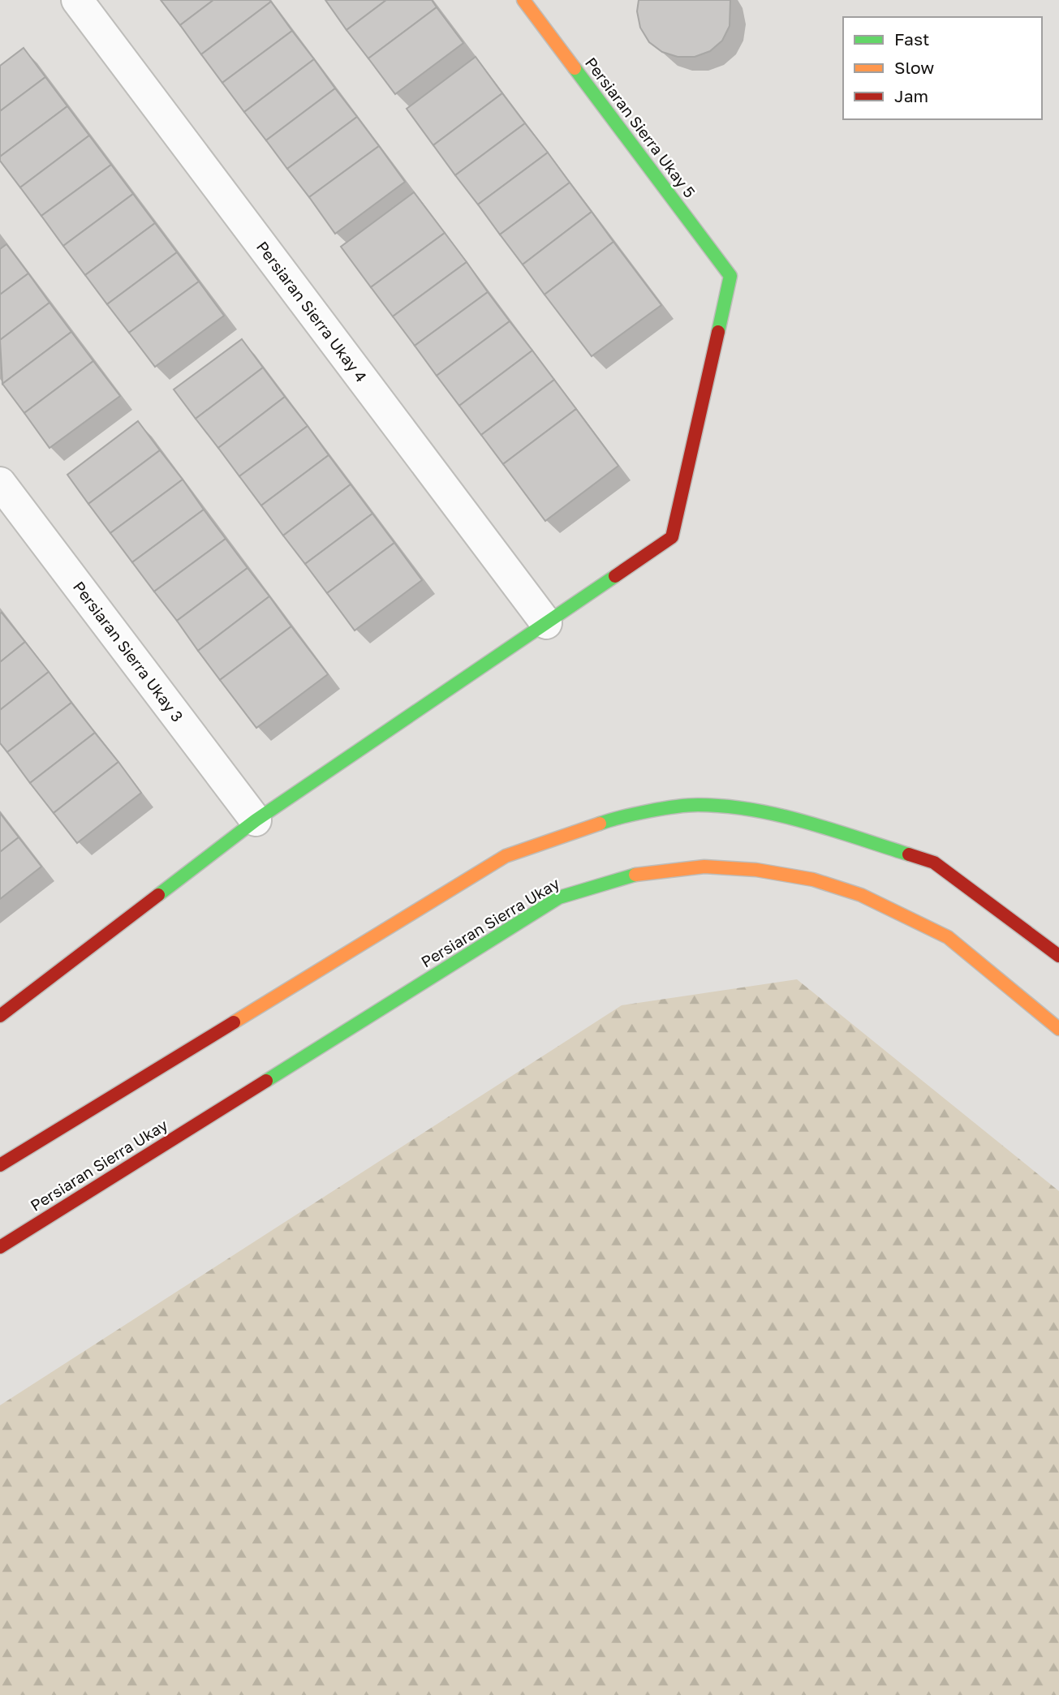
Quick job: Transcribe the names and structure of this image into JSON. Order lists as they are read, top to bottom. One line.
{"streets":{"street":["Persiaran Sierra Ukay 5","Persiaran Sierra Ukay 4","Persiaran Sierra Ukay 3","Persiaran Sierra Ukay"]},"crossings":[["Persiaran Sierra Ukay 5","Persiaran Sierra Ukay 4"]],"legend":["Fast","Slow","Jam"]}
